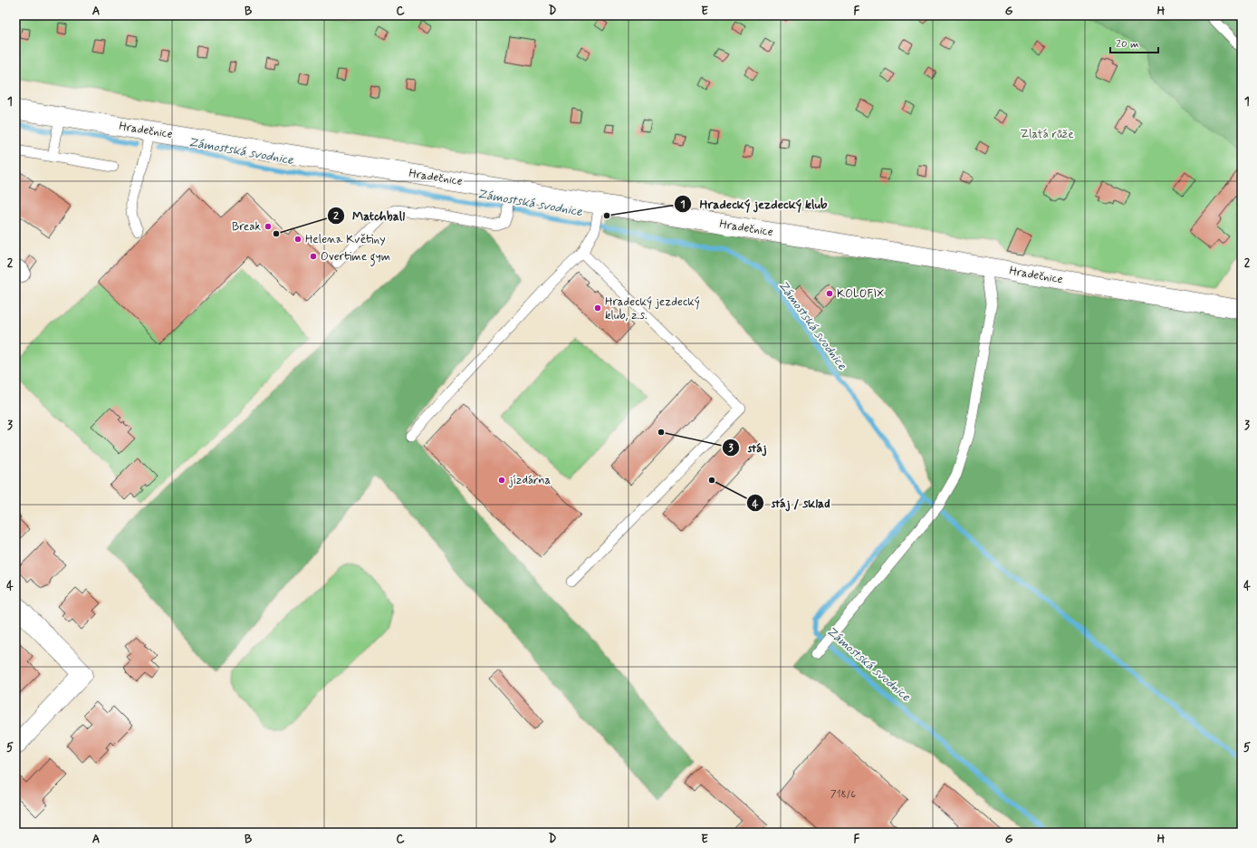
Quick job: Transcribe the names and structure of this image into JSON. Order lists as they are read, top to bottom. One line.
{"streets":{"street":["Hradečnice"]},"water":["Zámostská svodnice"],"parks":["Zlatá růže"],"places":["Hradecký jezdecký klub","Break","Matchball","Helena Květiny","Overtime gym","KOLOFIX","Hradecký jezdecký klub, z.s.","stáj","jízdárna","stáj / sklad"],"house_numbers":["718/6"],"scale_bar":"20 m","grid":{"columns":["A","B","C","D","E","F","G","H"],"rows":["1","2","3","4","5"]}}
